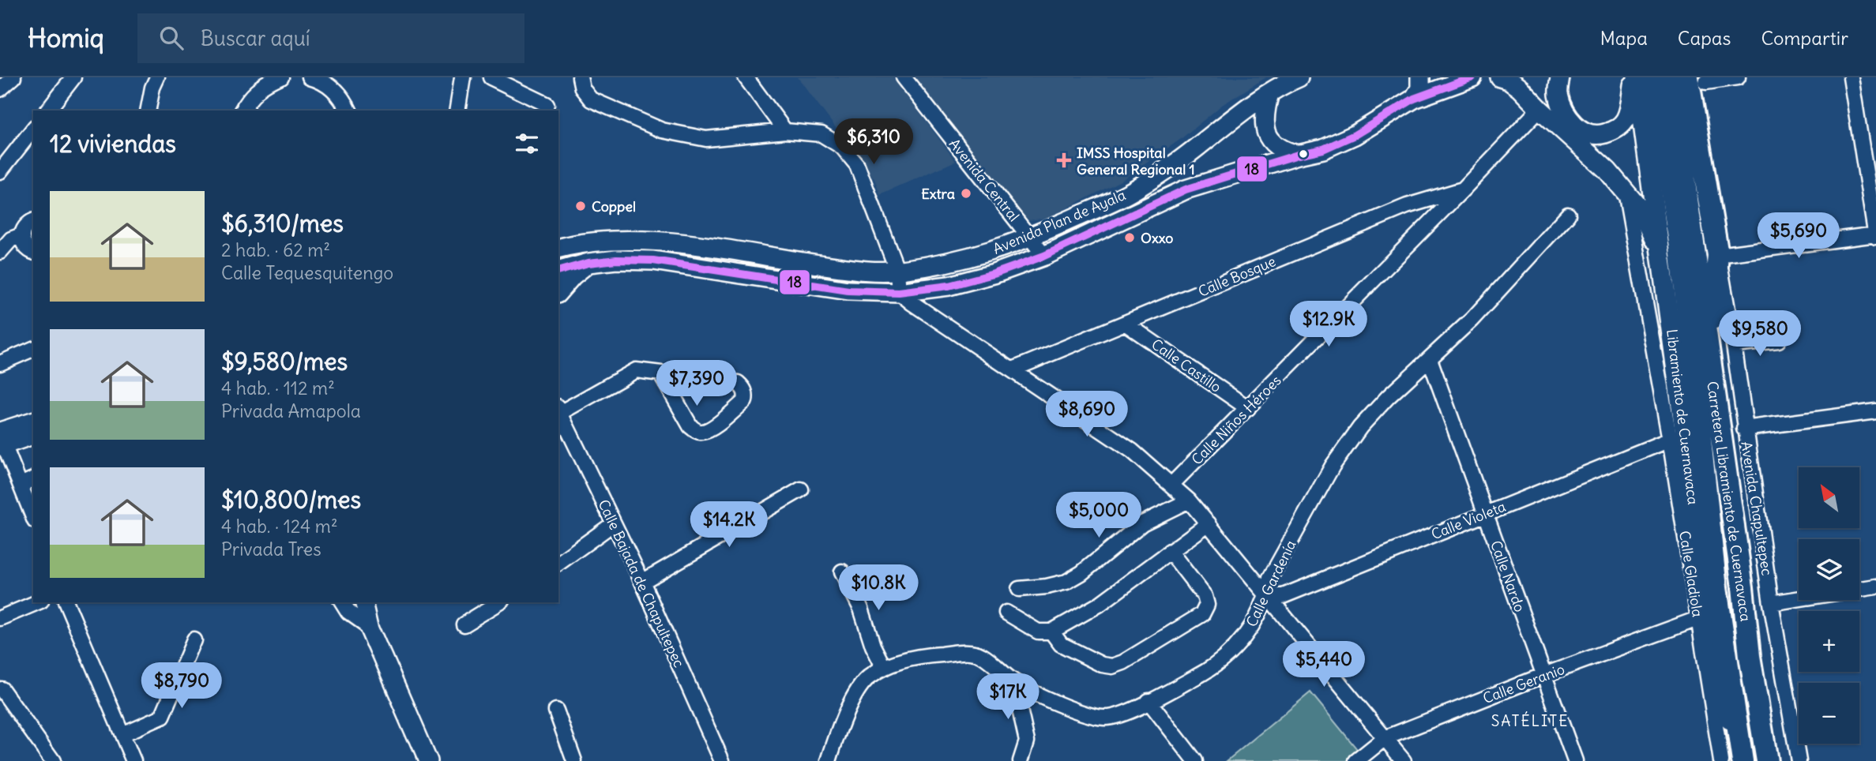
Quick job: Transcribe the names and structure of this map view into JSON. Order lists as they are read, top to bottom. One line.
{"streets":{"highway":["Carretera Libramiento de Cuernavaca"],"main road":["Avenida Plan de Ayala","Libramiento de Cuernavaca"],"street":["Avenida Central","Calle Bosque","Calle Castillo","Calle Niños Héroes","Avenida Chapultepec","Calle Violeta","Calle Gladiola","Calle Nardo","Calle Bajada de Chapultepec","Calle Gardenía","Calle Geranio"]},"crossings":[["Avenida Central","Avenida Plan de Ayala"],["Calle Bosque","Calle Castillo"],["Calle Bosque","Calle Niños Héroes"],["Calle Castillo","Calle Niños Héroes"],["Libramiento de Cuernavaca","Carretera Libramiento de Cuernavaca"],["Calle Violeta","Calle Gladiola"],["Calle Violeta","Calle Nardo"],["Calle Violeta","Calle Gardenía"],["Calle Gladiola","Calle Geranio"],["Calle Nardo","Calle Gardenía"],["Calle Nardo","Calle Geranio"]],"districts":["SATÉLITE"],"places":{"health":["IMSS Hospital General Regional 1"],"other":["Extra","Coppel","Oxxo"]},"lines":["transit line 18"],"north":"top left","page":{"header":"Homiq","search":"Buscar aquí","nav":["Mapa","Capas","Compartir"],"heading":"12 viviendas","price":["$6,310","$5,690","$12.9K","$9,580","$7,390","$8,690","$5,000","$14.2K","$10.8K","$5,440","$8,790","$17K"],"list":[{"name":"$6,310/mes","note":"2 hab. · 62 m² · Calle Tequesquitengo"},{"name":"$9,580/mes","note":"4 hab. · 112 m² · Privada Amapola"},{"name":"$10,800/mes","note":"4 hab. · 124 m² · Privada Tres"}],"map_buttons":["+","−"]}}
